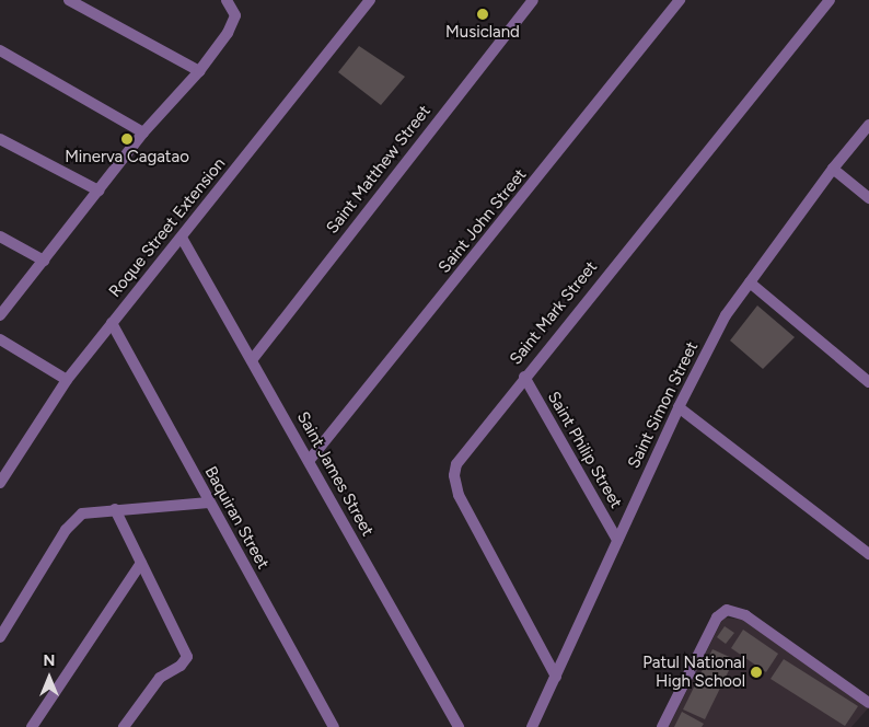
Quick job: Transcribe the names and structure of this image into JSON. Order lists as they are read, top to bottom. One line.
{"streets":{"street":["Saint Matthew Street","Saint John Street","Roque Street Extension","Saint Mark Street","Saint Simon Street","Saint Philip Street","Saint James Street","Baquiran Street"]},"crossings":[["Saint Matthew Street","Saint James Street"],["Saint John Street","Saint James Street"],["Roque Street Extension","Saint James Street"],["Roque Street Extension","Baquiran Street"],["Saint Mark Street","Saint Simon Street"],["Saint Mark Street","Saint Philip Street"],["Saint Simon Street","Saint Philip Street"]],"places":["Musicland","Minerva Cagatao","Patul National High School"],"north":"top"}
